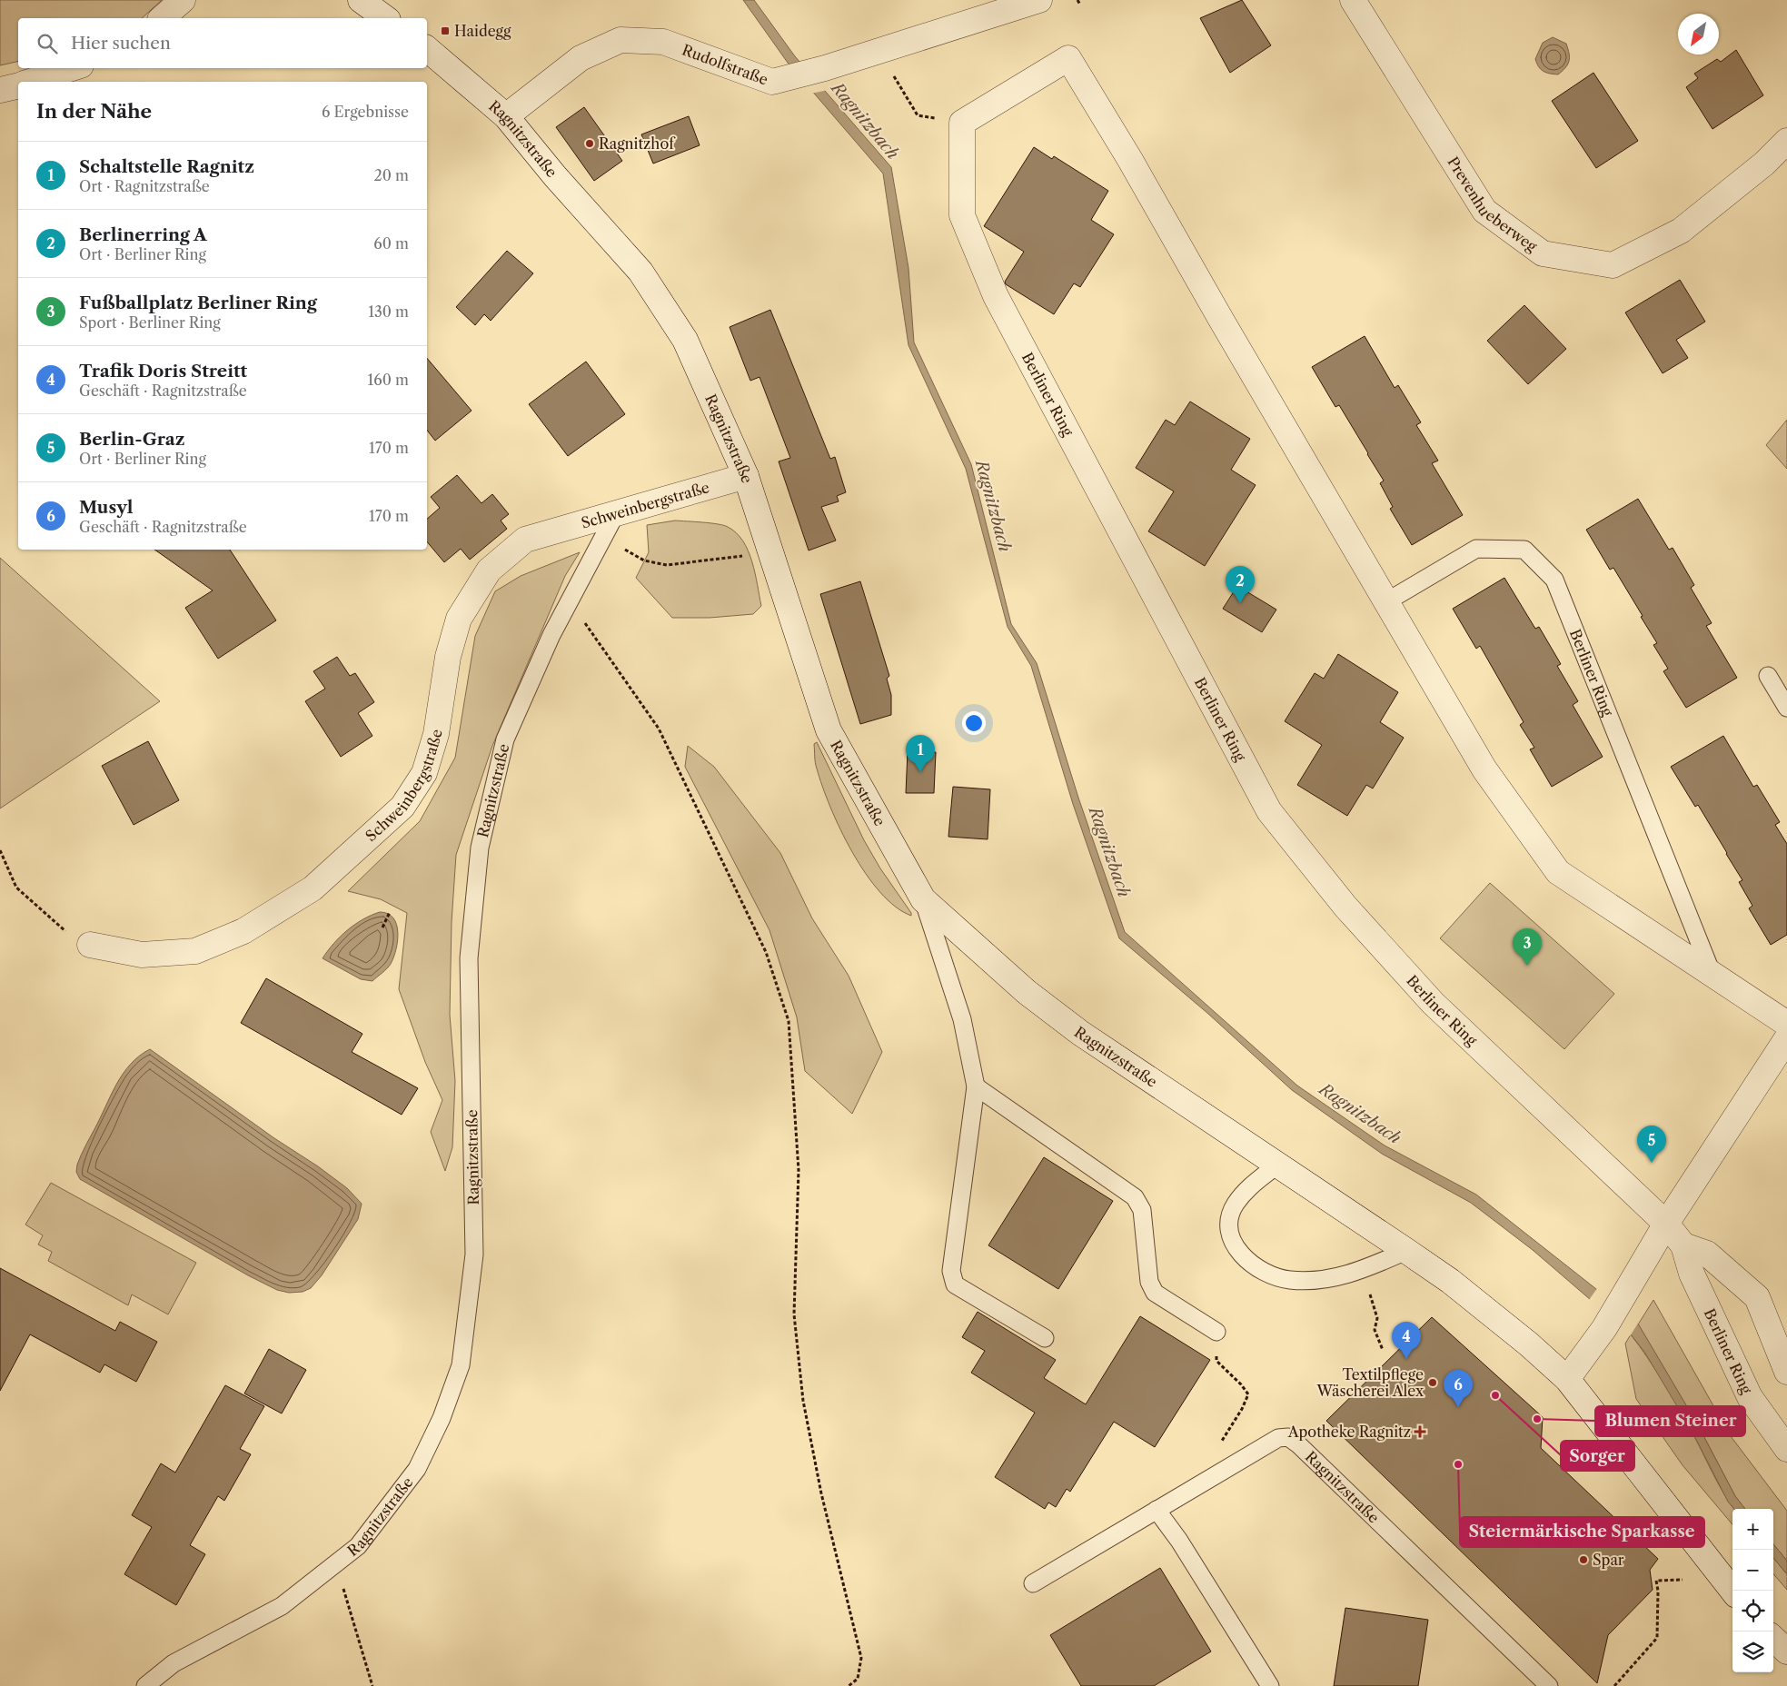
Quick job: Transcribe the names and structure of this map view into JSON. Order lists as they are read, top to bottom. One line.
{"streets":{"street":["Rudolfstraße","Ragnitzstraße","Prevenhueberweg","Berliner Ring","Schweinbergstraße"]},"crossings":[["Rudolfstraße","Ragnitzstraße"],["Ragnitzstraße","Schweinbergstraße"]],"water":["Ragnitzbach"],"places":{"transit":["Haidegg"],"other":["Ragnitzhof","Textilpflege Wäscherei Alex","Sorger","Blumen Steiner","Steiermärkische Sparkasse","Spar"],"health":["Apotheke Ragnitz"]},"north":"bottom left","page":{"search":"Hier suchen","heading":["In der Nähe","6 Ergebnisse"],"list":[{"mark":"1","name":"Schaltstelle Ragnitz","note":"Ort · Ragnitzstraße","value":"20 m"},{"mark":"2","name":"Berlinerring A","note":"Ort · Berliner Ring","value":"60 m"},{"mark":"3","name":"Fußballplatz Berliner Ring","note":"Sport · Berliner Ring","value":"130 m"},{"mark":"4","name":"Trafik Doris Streitt","note":"Geschäft · Ragnitzstraße","value":"160 m"},{"mark":"5","name":"Berlin-Graz","note":"Ort · Berliner Ring","value":"170 m"},{"mark":"6","name":"Musyl","note":"Geschäft · Ragnitzstraße","value":"170 m"}],"pins":["2","1","3","5","4","6"],"map_buttons":["+","−"]}}
